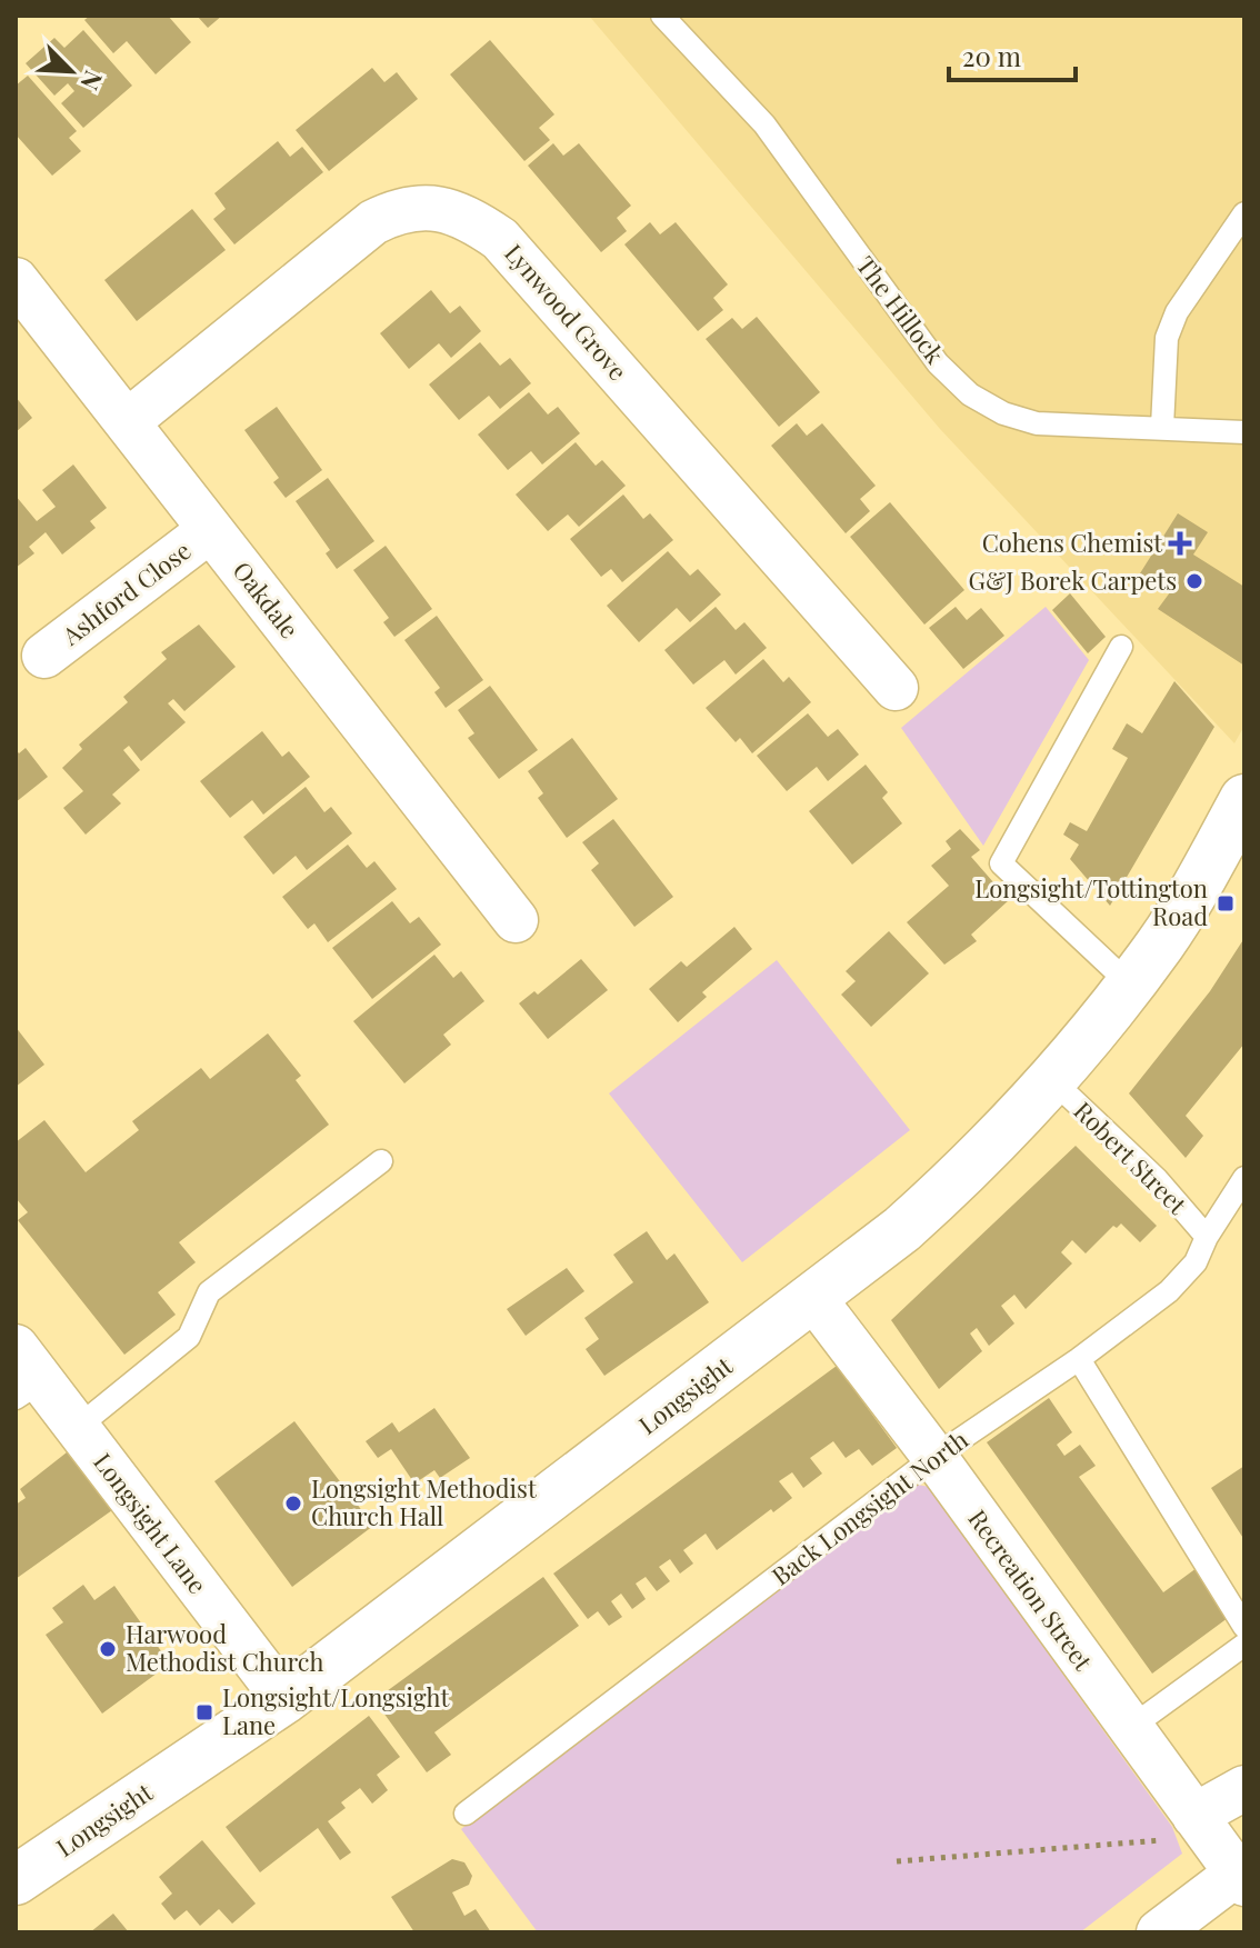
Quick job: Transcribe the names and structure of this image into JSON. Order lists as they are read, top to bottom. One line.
{"streets":{"main road":["Longsight"],"street":["Lynwood Grove","Ashford Close","Oakdale","Longsight Lane","Recreation Street"],"lane":["The Hillock","Robert Street","Back Longsight North"]},"crossings":[["Lynwood Grove","Oakdale"],["Ashford Close","Oakdale"],["Robert Street","Longsight"],["Robert Street","Back Longsight North"],["Longsight","Longsight Lane"],["Longsight","Recreation Street"],["Back Longsight North","Recreation Street"]],"places":{"health":["Cohens Chemist"],"other":["G&J Borek Carpets","Longsight Methodist Church Hall","Harwood Methodist Church"],"transit":["Longsight/Tottington Road","Longsight/Longsight Lane"]},"scale_bar":"20 m","north":"bottom right"}
